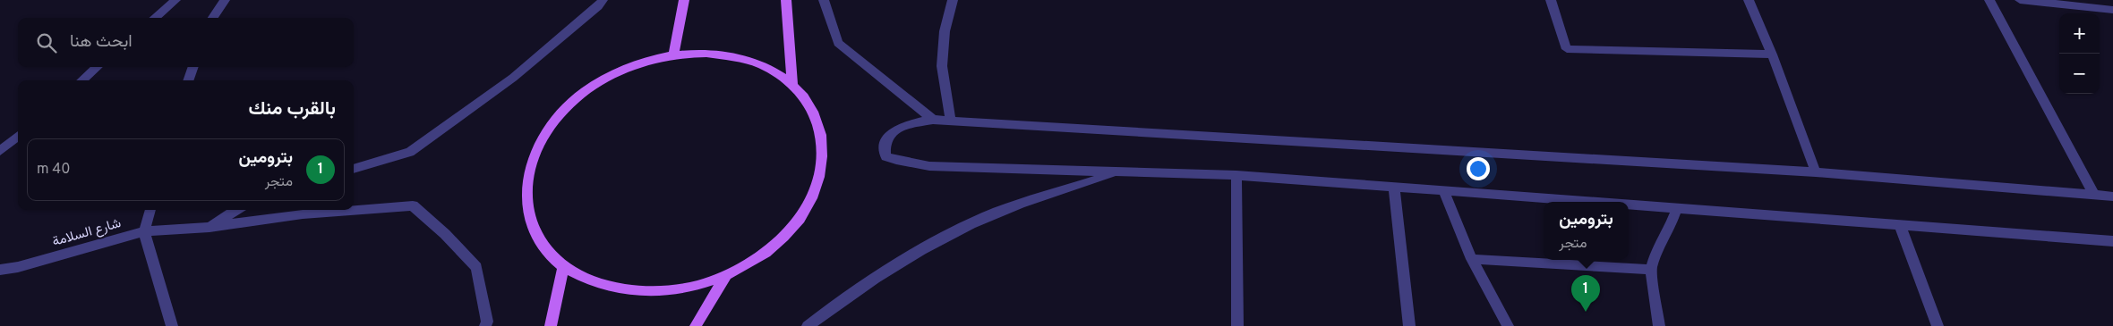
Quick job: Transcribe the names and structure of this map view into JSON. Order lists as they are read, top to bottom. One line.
{"streets":{"street":["شارع السلامة"]},"page":{"map_buttons":["+","−"],"search":"ابحث هنا","heading":"بالقرب منك","list":[{"mark":"1","name":"بترومين","note":"متجر","value":"40 m"}],"popup":["بترومين","متجر"],"pins":"1"}}
